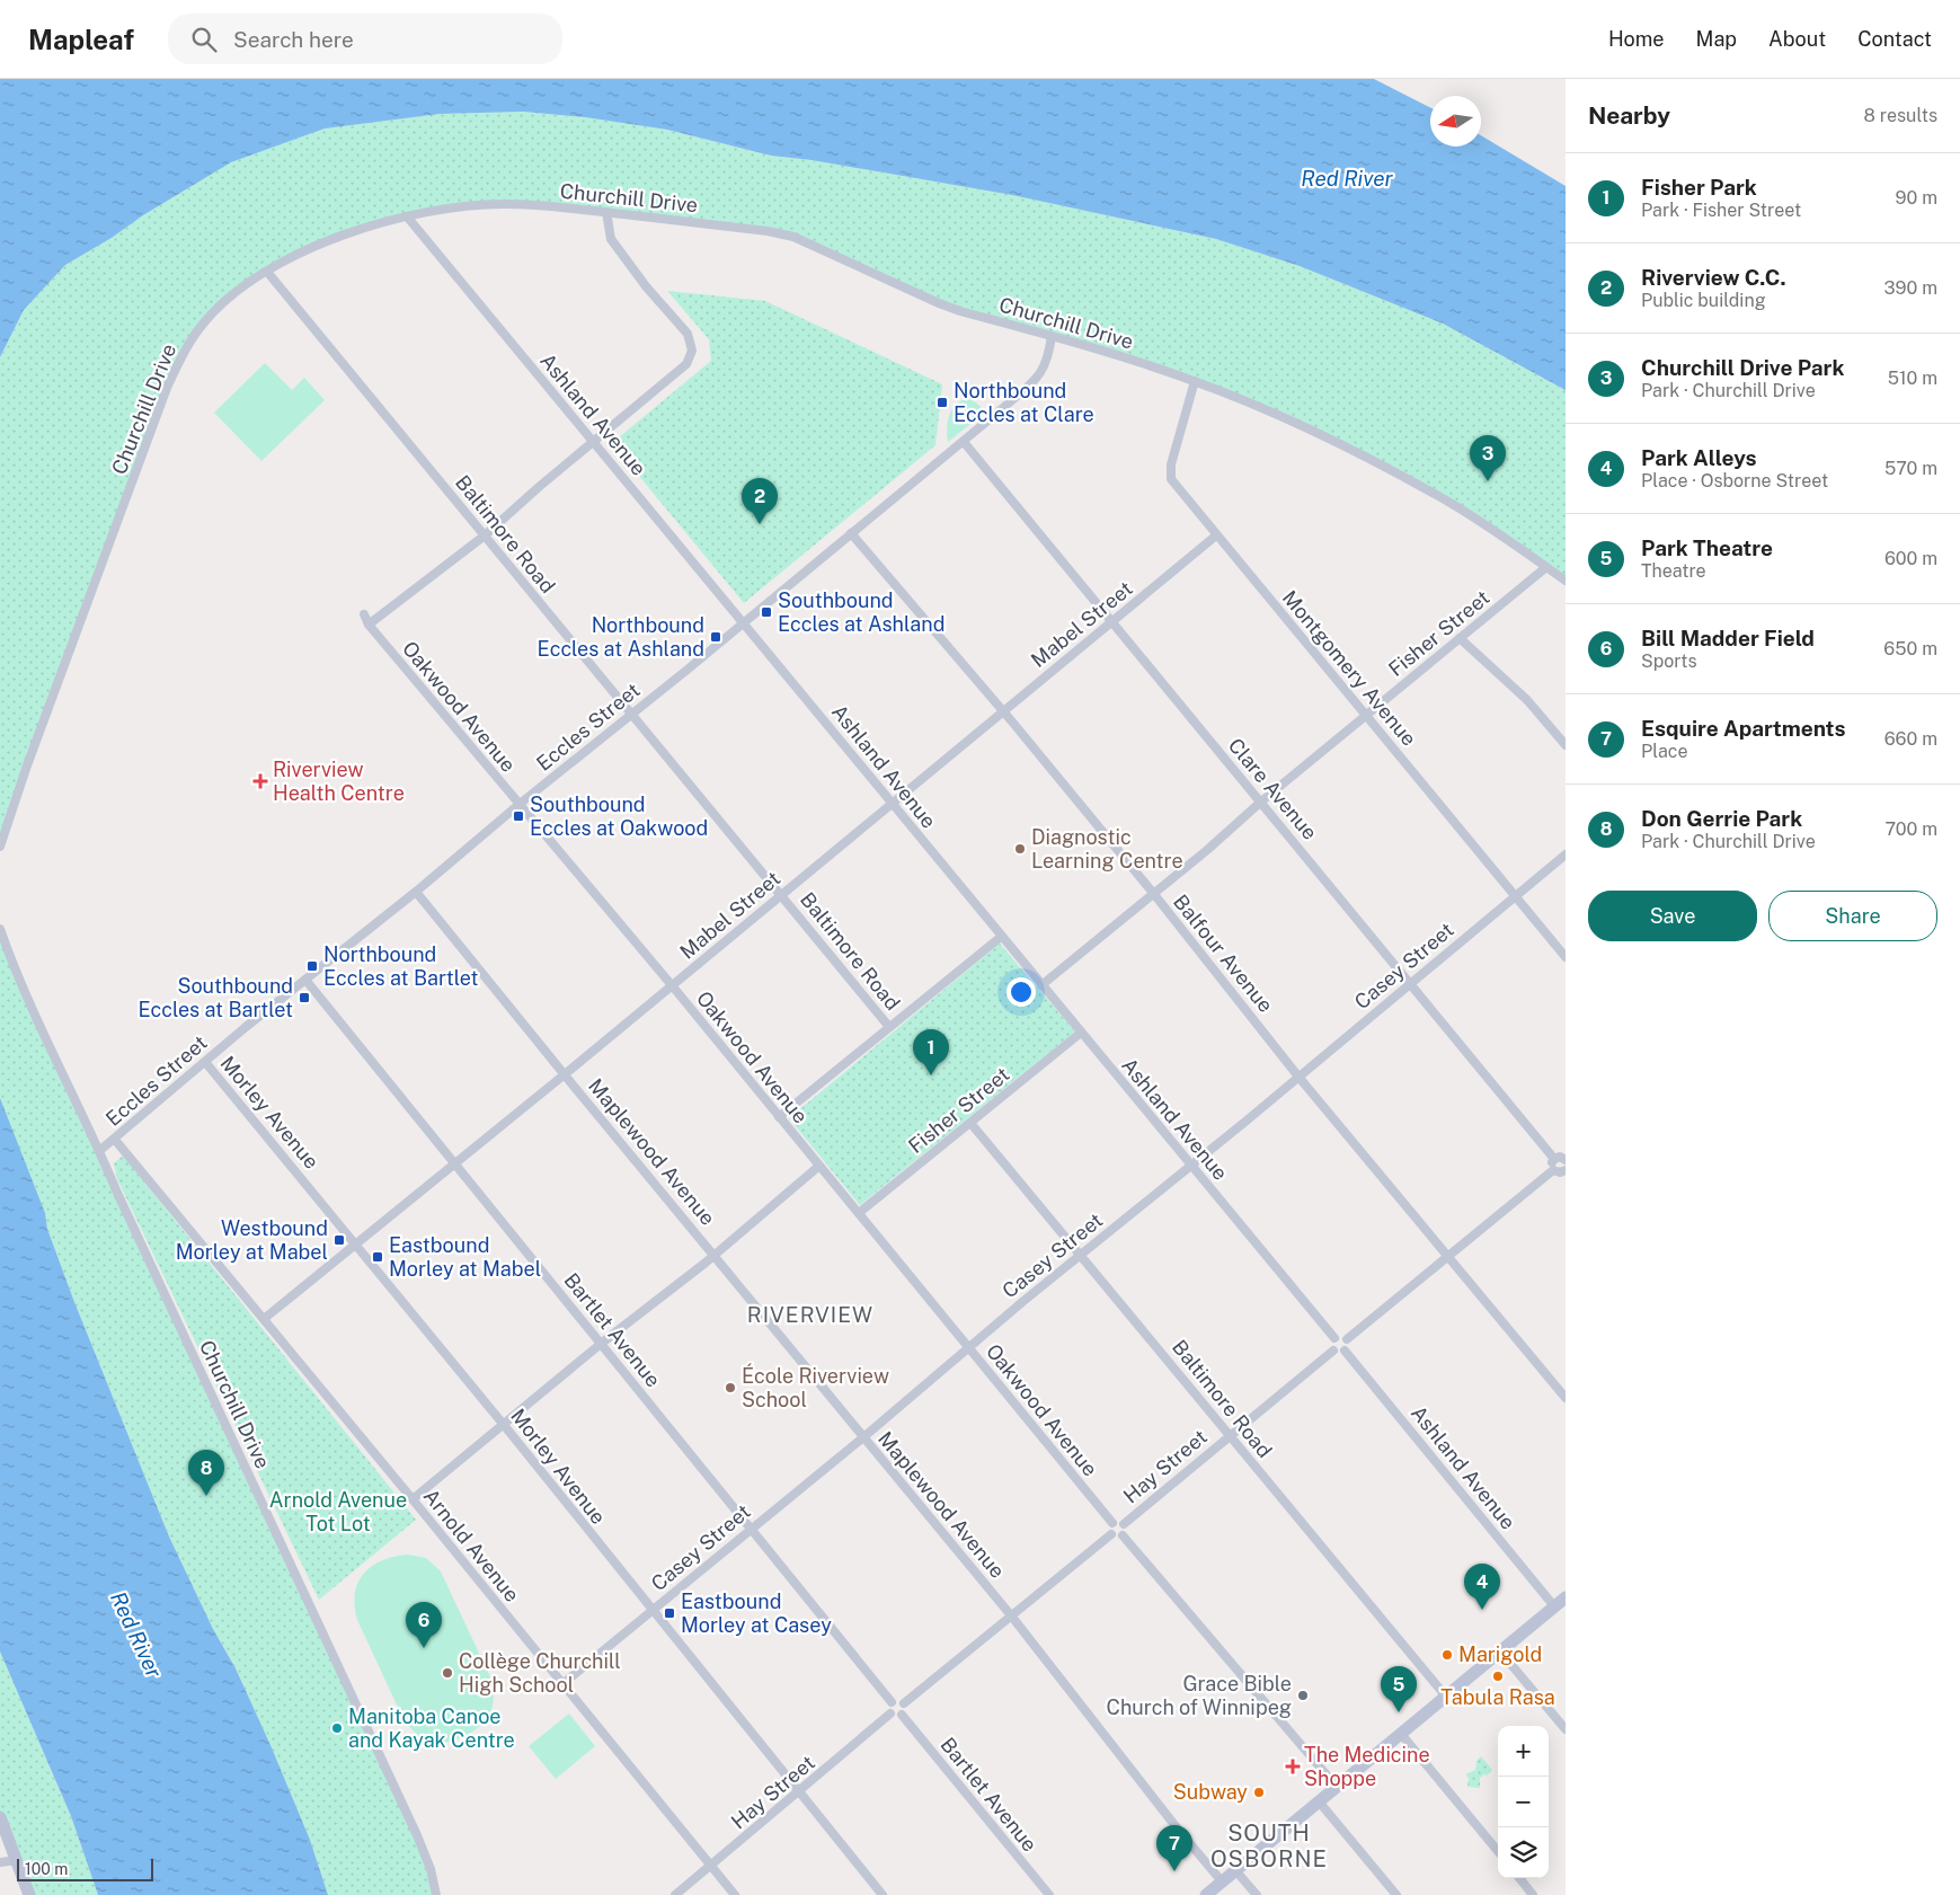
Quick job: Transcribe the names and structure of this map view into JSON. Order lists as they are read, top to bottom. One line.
{"streets":{"street":["Churchill Drive","Ashland Avenue","Baltimore Road","Mabel Street","Fisher Street","Montgomery Avenue","Oakwood Avenue","Eccles Street","Clare Avenue","Balfour Avenue","Casey Street","Morley Avenue","Maplewood Avenue","Bartlet Avenue","Hay Street","Arnold Avenue"]},"crossings":[["Churchill Drive","Ashland Avenue"],["Churchill Drive","Baltimore Road"],["Churchill Drive","Fisher Street"],["Churchill Drive","Montgomery Avenue"],["Churchill Drive","Eccles Street"],["Ashland Avenue","Mabel Street"],["Ashland Avenue","Fisher Street"],["Ashland Avenue","Eccles Street"],["Ashland Avenue","Casey Street"],["Ashland Avenue","Hay Street"],["Baltimore Road","Mabel Street"],["Baltimore Road","Fisher Street"],["Baltimore Road","Eccles Street"],["Baltimore Road","Casey Street"],["Baltimore Road","Hay Street"],["Mabel Street","Montgomery Avenue"],["Mabel Street","Oakwood Avenue"],["Mabel Street","Clare Avenue"],["Mabel Street","Balfour Avenue"],["Mabel Street","Morley Avenue"],["Mabel Street","Maplewood Avenue"],["Mabel Street","Bartlet Avenue"],["Mabel Street","Arnold Avenue"],["Fisher Street","Montgomery Avenue"],["Fisher Street","Oakwood Avenue"],["Fisher Street","Clare Avenue"],["Fisher Street","Balfour Avenue"],["Montgomery Avenue","Casey Street"],["Oakwood Avenue","Eccles Street"],["Oakwood Avenue","Casey Street"],["Oakwood Avenue","Hay Street"],["Eccles Street","Clare Avenue"],["Eccles Street","Balfour Avenue"],["Eccles Street","Morley Avenue"],["Eccles Street","Maplewood Avenue"],["Eccles Street","Bartlet Avenue"],["Eccles Street","Arnold Avenue"],["Clare Avenue","Casey Street"],["Balfour Avenue","Casey Street"],["Casey Street","Morley Avenue"],["Casey Street","Maplewood Avenue"],["Casey Street","Bartlet Avenue"],["Casey Street","Arnold Avenue"],["Morley Avenue","Hay Street"],["Bartlet Avenue","Hay Street"],["Hay Street","Arnold Avenue"]],"districts":["RIVERVIEW","SOUTH OSBORNE"],"water":["Red River"],"parks":["Arnold Avenue Tot Lot"],"places":{"transit":["Northbound Eccles at Clare","Southbound Eccles at Ashland","Northbound Eccles at Ashland","Southbound Eccles at Oakwood","Northbound Eccles at Bartlet","Southbound Eccles at Bartlet","Westbound Morley at Mabel","Eastbound Morley at Mabel","Eastbound Morley at Casey"],"health":["Riverview Health Centre","The Medicine Shoppe"],"other":["Diagnostic Learning Centre","École Riverview School","Marigold","Collège Churchill High School","Tabula Rasa","Grace Bible Church of Winnipeg","Manitoba Canoe and Kayak Centre","Subway"]},"scale_bar":"100 m","north":"left","page":{"header":"Mapleaf","search":"Search here","nav":["Home","Map","About","Contact"],"heading":["Nearby","8 results"],"list":[{"mark":"1","name":"Fisher Park","note":"Park · Fisher Street","value":"90 m"},{"mark":"2","name":"Riverview C.C.","note":"Public building","value":"390 m"},{"mark":"3","name":"Churchill Drive Park","note":"Park · Churchill Drive","value":"510 m"},{"mark":"4","name":"Park Alleys","note":"Place · Osborne Street","value":"570 m"},{"mark":"5","name":"Park Theatre","note":"Theatre","value":"600 m"},{"mark":"6","name":"Bill Madder Field","note":"Sports","value":"650 m"},{"mark":"7","name":"Esquire Apartments","note":"Place","value":"660 m"},{"mark":"8","name":"Don Gerrie Park","note":"Park · Churchill Drive","value":"700 m"}],"pins":["3","2","1","8","4","6","5","7"],"buttons":["Save","Share"],"map_buttons":["+","−"],"scale":"100 m"}}
